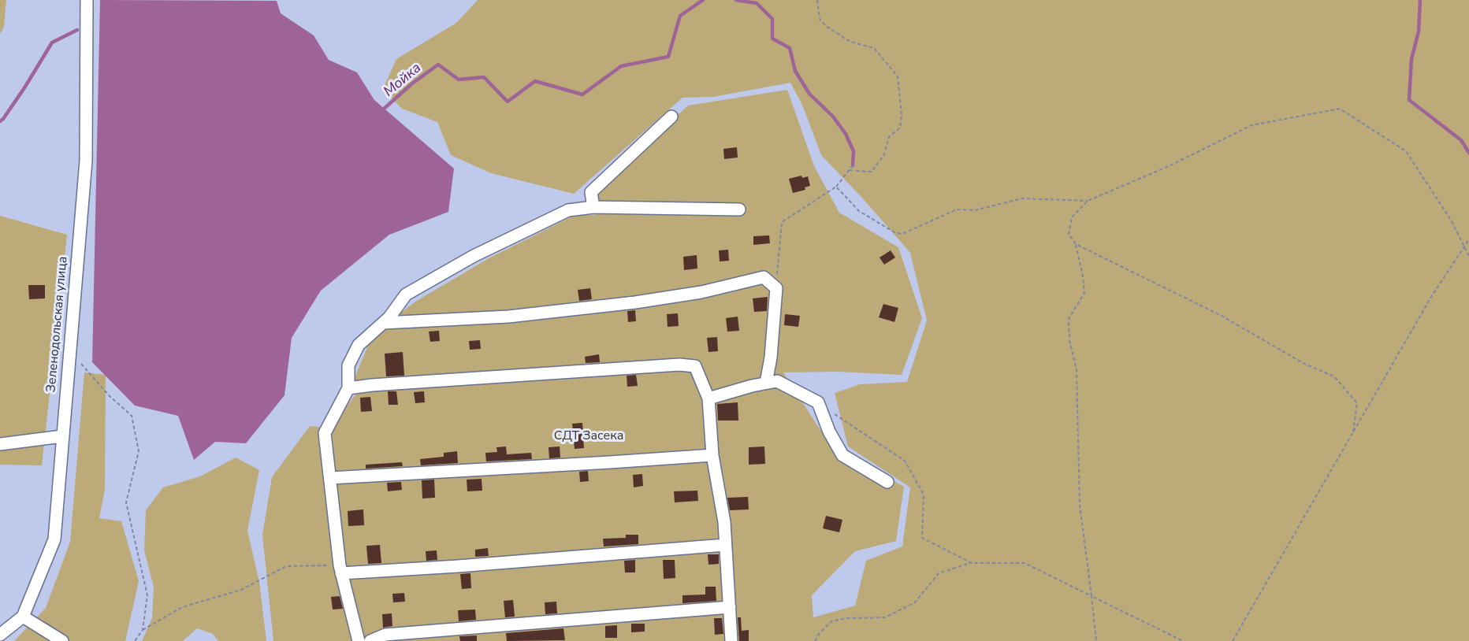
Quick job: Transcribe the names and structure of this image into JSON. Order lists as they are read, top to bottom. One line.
{"streets":{"street":["Зеленодольская улица"]},"water":["Мойка"],"parks":["СДТ Засека"]}
